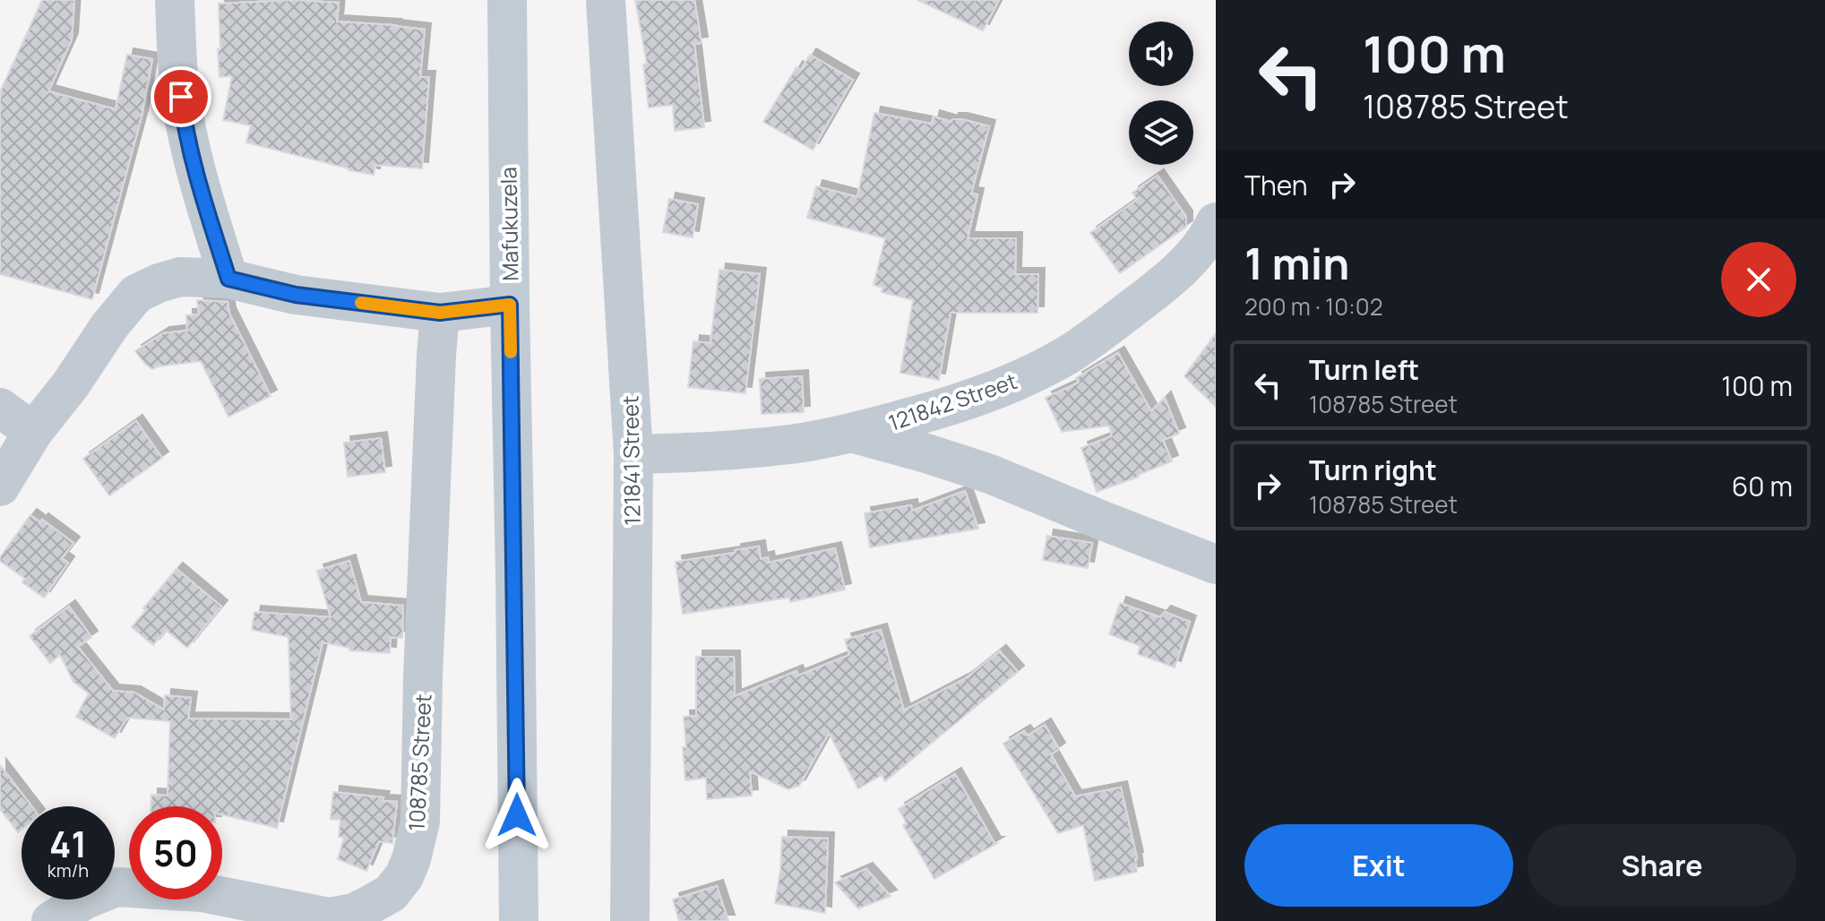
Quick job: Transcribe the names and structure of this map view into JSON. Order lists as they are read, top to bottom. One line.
{"streets":{"main road":["Mafukuzela"],"street":["121842 Street","121841 Street","108785 Street"]},"crossings":[["121842 Street","121841 Street"]],"page":{"turn":["100 m","108785 Street"],"then":"Then","heading":["1 min","200 m · 10:02"],"list":[{"name":"Turn left","note":"108785 Street","value":"100 m"},{"name":"Turn right","note":"108785 Street","value":"60 m"}],"speed":"41 km/h","limit":"50","buttons":["Exit","Share"]}}
